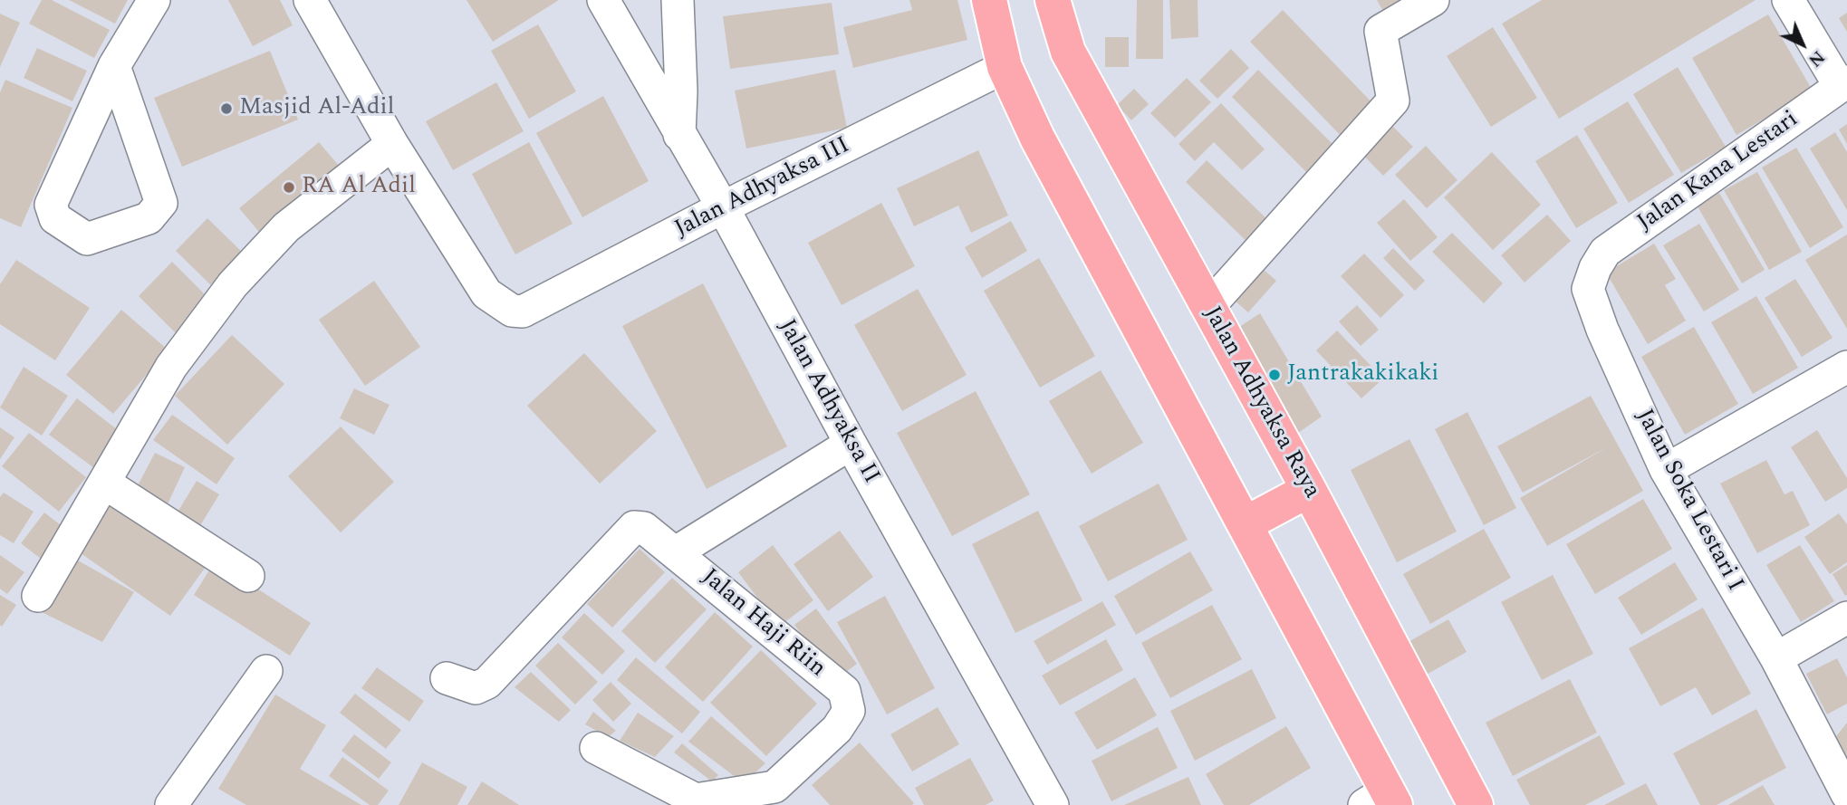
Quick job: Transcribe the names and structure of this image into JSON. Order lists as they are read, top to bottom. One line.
{"streets":{"main road":["Jalan Adhyaksa Raya"],"street":["Jalan Kana Lestari","Jalan Adhyaksa III","Jalan Adhyaksa II","Jalan Soka Lestari I","Jalan Haji Riin"]},"crossings":[["Jalan Kana Lestari","Jalan Soka Lestari I"],["Jalan Adhyaksa III","Jalan Adhyaksa II"],["Jalan Adhyaksa II","Jalan Haji Riin"]],"places":["Masjid Al-Adil","RA Al Adil","Jantrakakikaki"],"north":"bottom right"}
